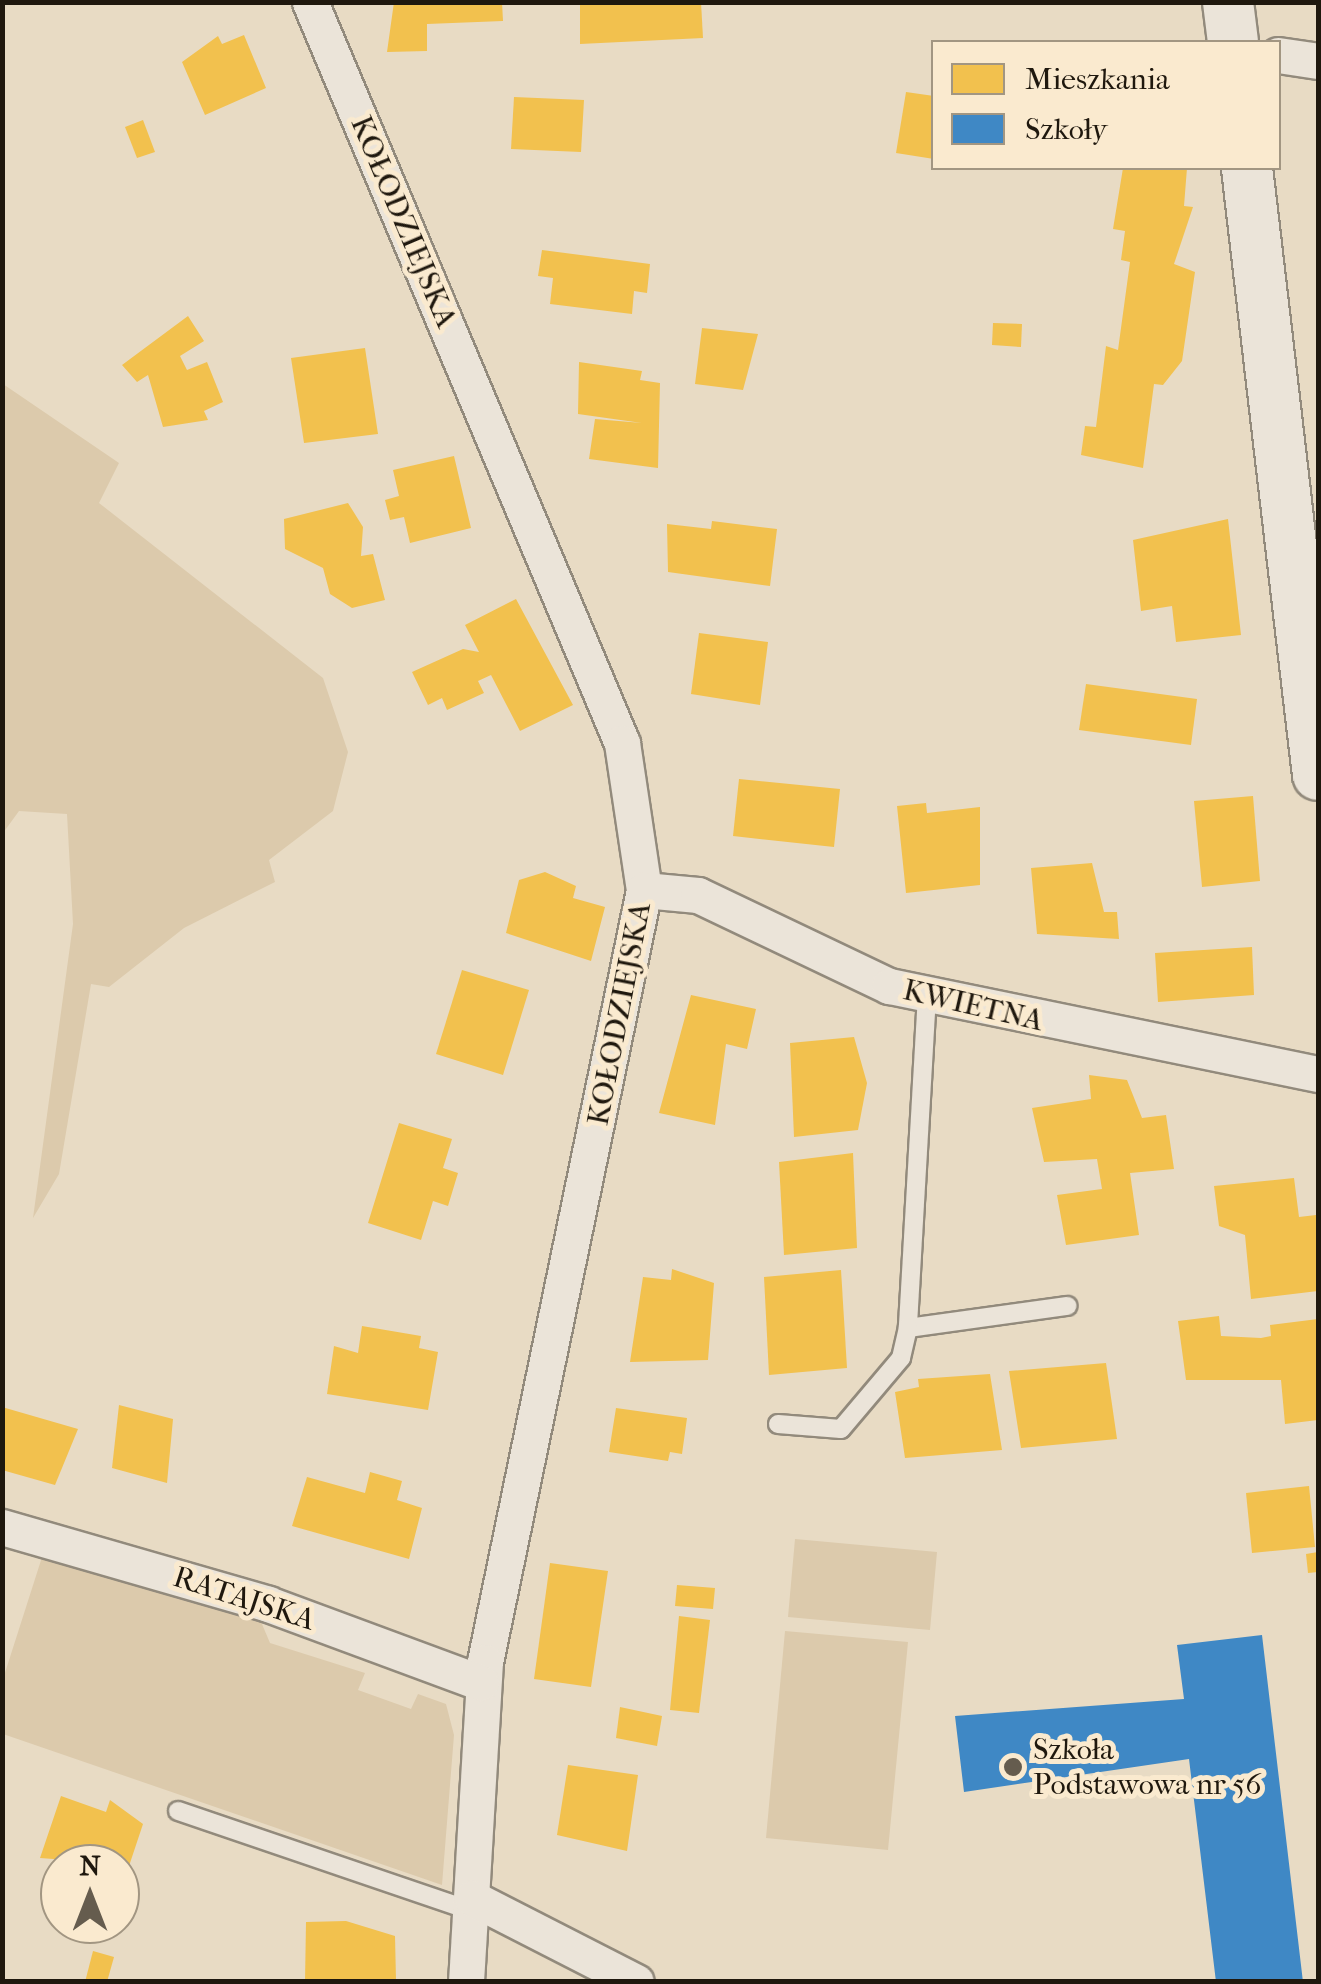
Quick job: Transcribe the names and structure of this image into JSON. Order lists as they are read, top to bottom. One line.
{"streets":{"street":["KOŁODZIEJSKA","KWIETNA","RATAJSKA"]},"crossings":[["KOŁODZIEJSKA","KWIETNA"],["KOŁODZIEJSKA","RATAJSKA"]],"places":["Szkoła Podstawowa nr 56"],"legend":["Mieszkania","Szkoły"],"north":"top"}
